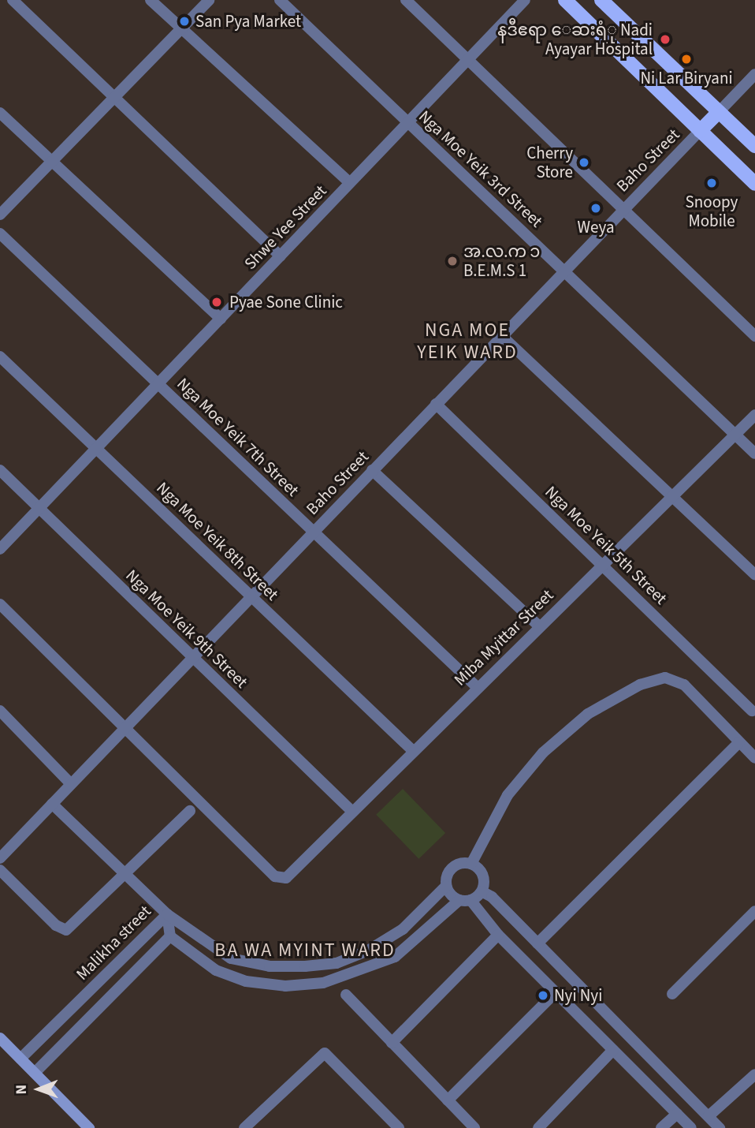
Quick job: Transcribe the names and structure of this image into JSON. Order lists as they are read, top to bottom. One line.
{"streets":{"street":["Baho Street","Nga Moe Yeik 3rd Street","Shwe Yee Street","Nga Moe Yeik 7th Street","Nga Moe Yeik 8th Street","Nga Moe Yeik 5th Street","Nga Moe Yeik 9th Street","Miba Myittar Street","Malikha street"]},"crossings":[["Baho Street","Nga Moe Yeik 3rd Street"],["Baho Street","Nga Moe Yeik 7th Street"],["Baho Street","Nga Moe Yeik 8th Street"],["Baho Street","Nga Moe Yeik 5th Street"],["Baho Street","Nga Moe Yeik 9th Street"],["Baho Street","Miba Myittar Street"],["Nga Moe Yeik 3rd Street","Shwe Yee Street"],["Nga Moe Yeik 3rd Street","Miba Myittar Street"],["Shwe Yee Street","Nga Moe Yeik 7th Street"],["Shwe Yee Street","Nga Moe Yeik 8th Street"],["Shwe Yee Street","Nga Moe Yeik 9th Street"],["Nga Moe Yeik 7th Street","Miba Myittar Street"],["Nga Moe Yeik 8th Street","Miba Myittar Street"],["Nga Moe Yeik 5th Street","Miba Myittar Street"],["Nga Moe Yeik 9th Street","Miba Myittar Street"]],"districts":["NGA MOE YEIK WARD","BA WA MYINT WARD"],"places":["San Pya Market","နဒီဧရာ ေဆးရံု Nadi Ayayar Hospital","Ni Lar Biryani","Cherry Store","Snoopy Mobile","Weya","အ.လ.က ၁ B.E.M.S 1","Pyae Sone Clinic","Nyi Nyi"],"north":"left"}
